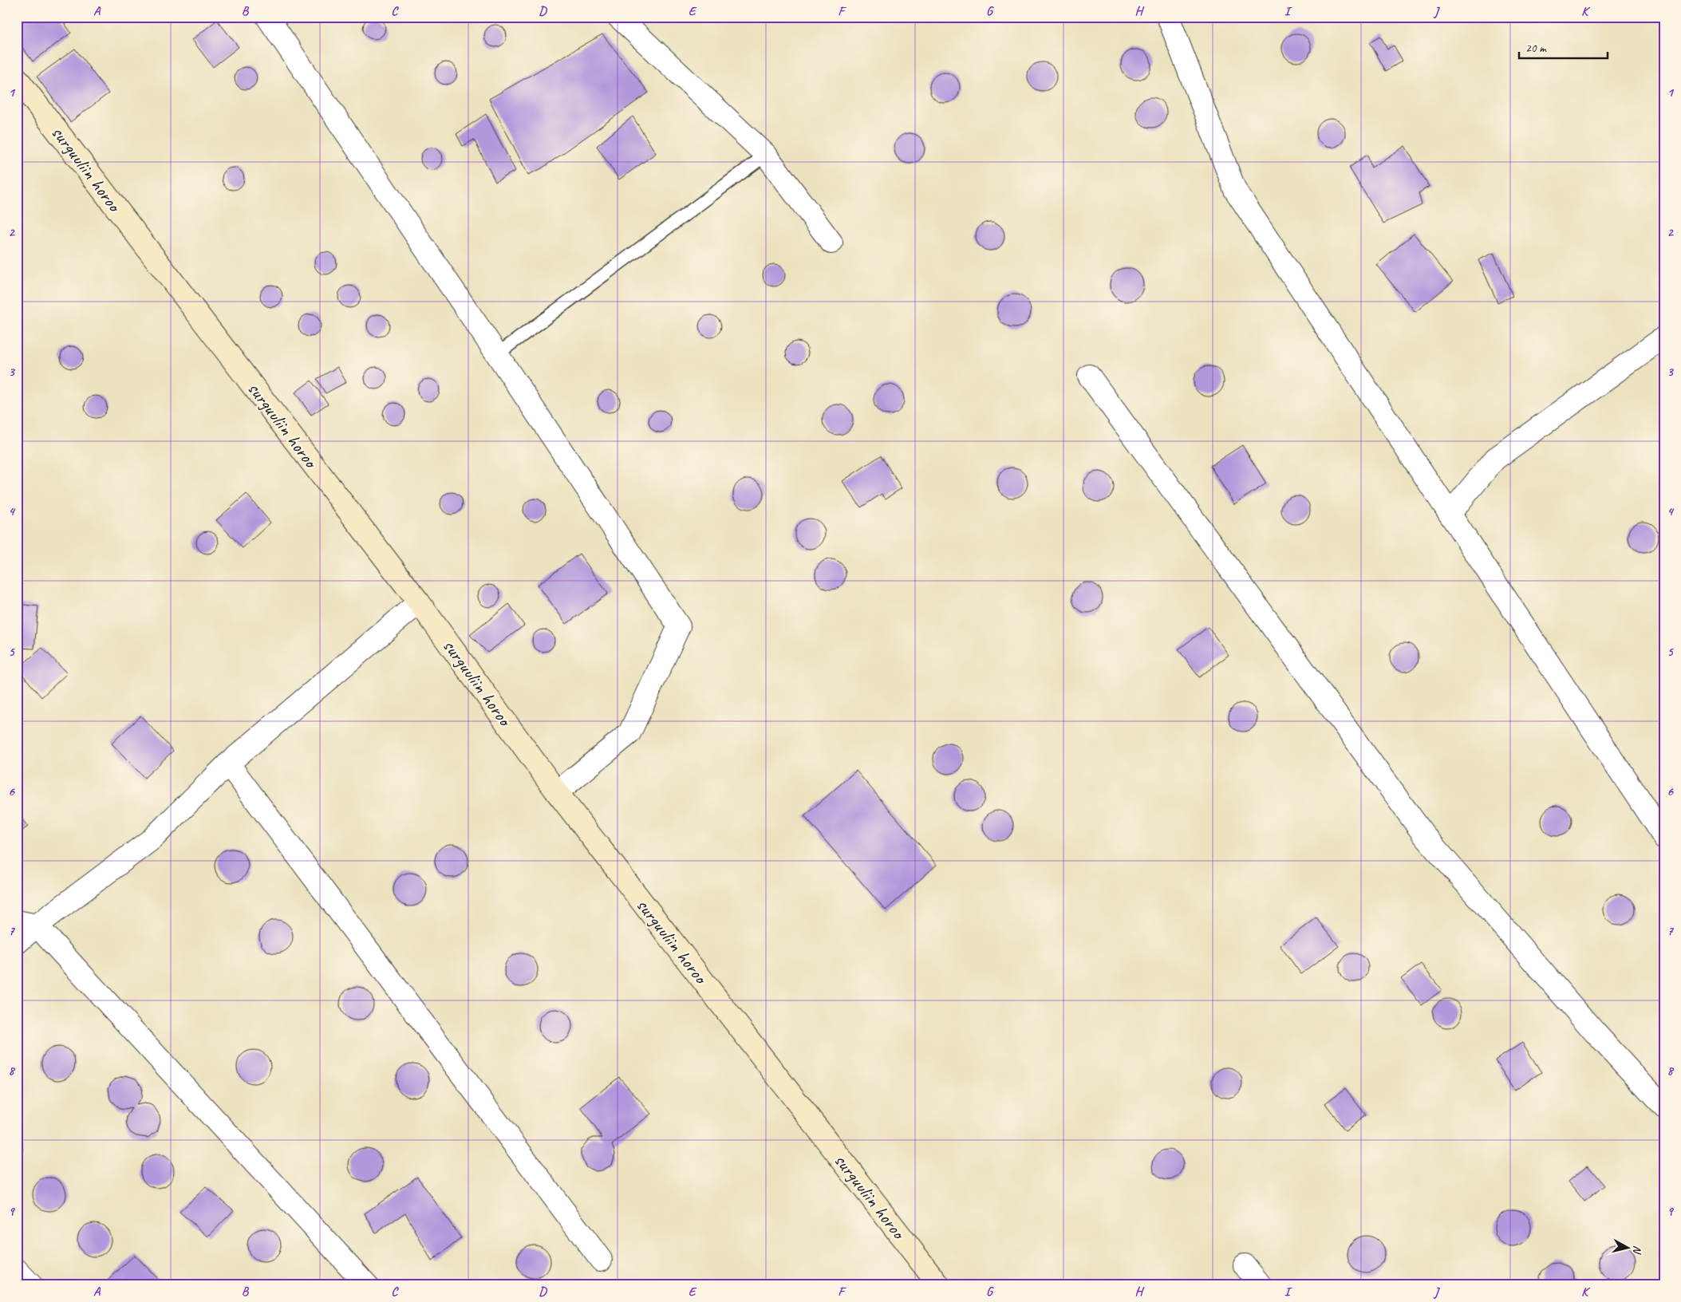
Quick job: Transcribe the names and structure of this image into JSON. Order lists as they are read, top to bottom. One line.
{"streets":{"street":["surguuliin horoo"]},"scale_bar":"20 m","north":"right","grid":{"columns":["A","B","C","D","E","F","G","H","I","J","K"],"rows":["1","2","3","4","5","6","7","8","9"]}}
